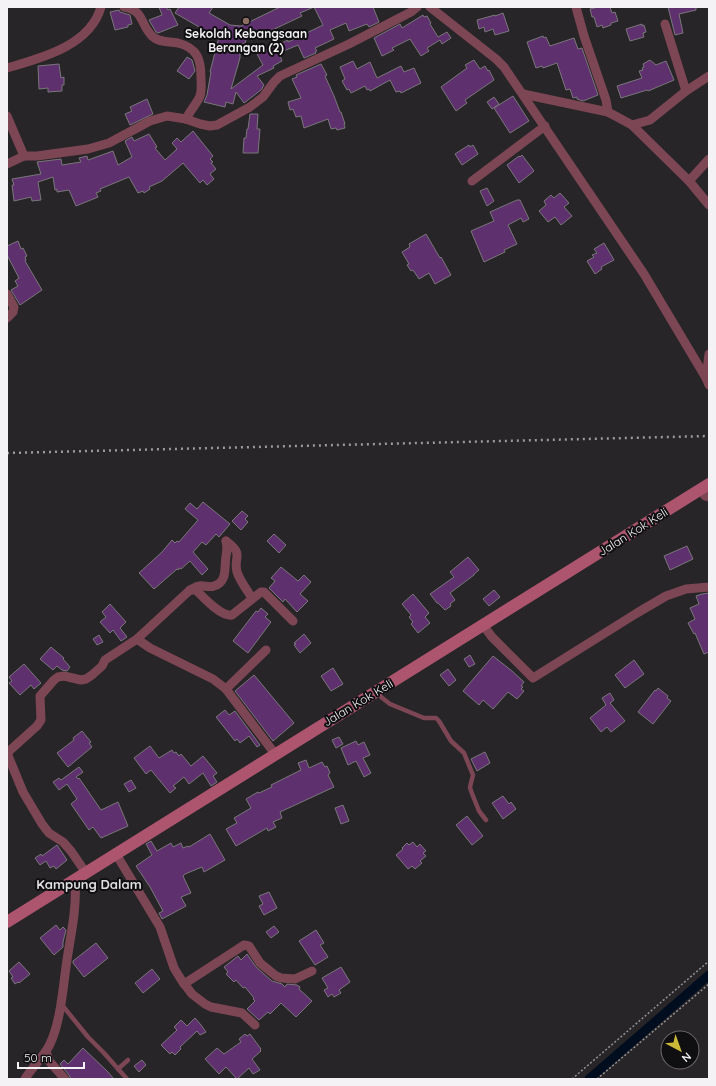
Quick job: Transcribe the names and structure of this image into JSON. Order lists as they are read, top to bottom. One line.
{"streets":{"street":["Jalan Kok Keli"]},"districts":["Kampung Dalam"],"places":["Sekolah Kebangsaan Berangan (2)"],"scale_bar":"50 m","north":"bottom right"}
